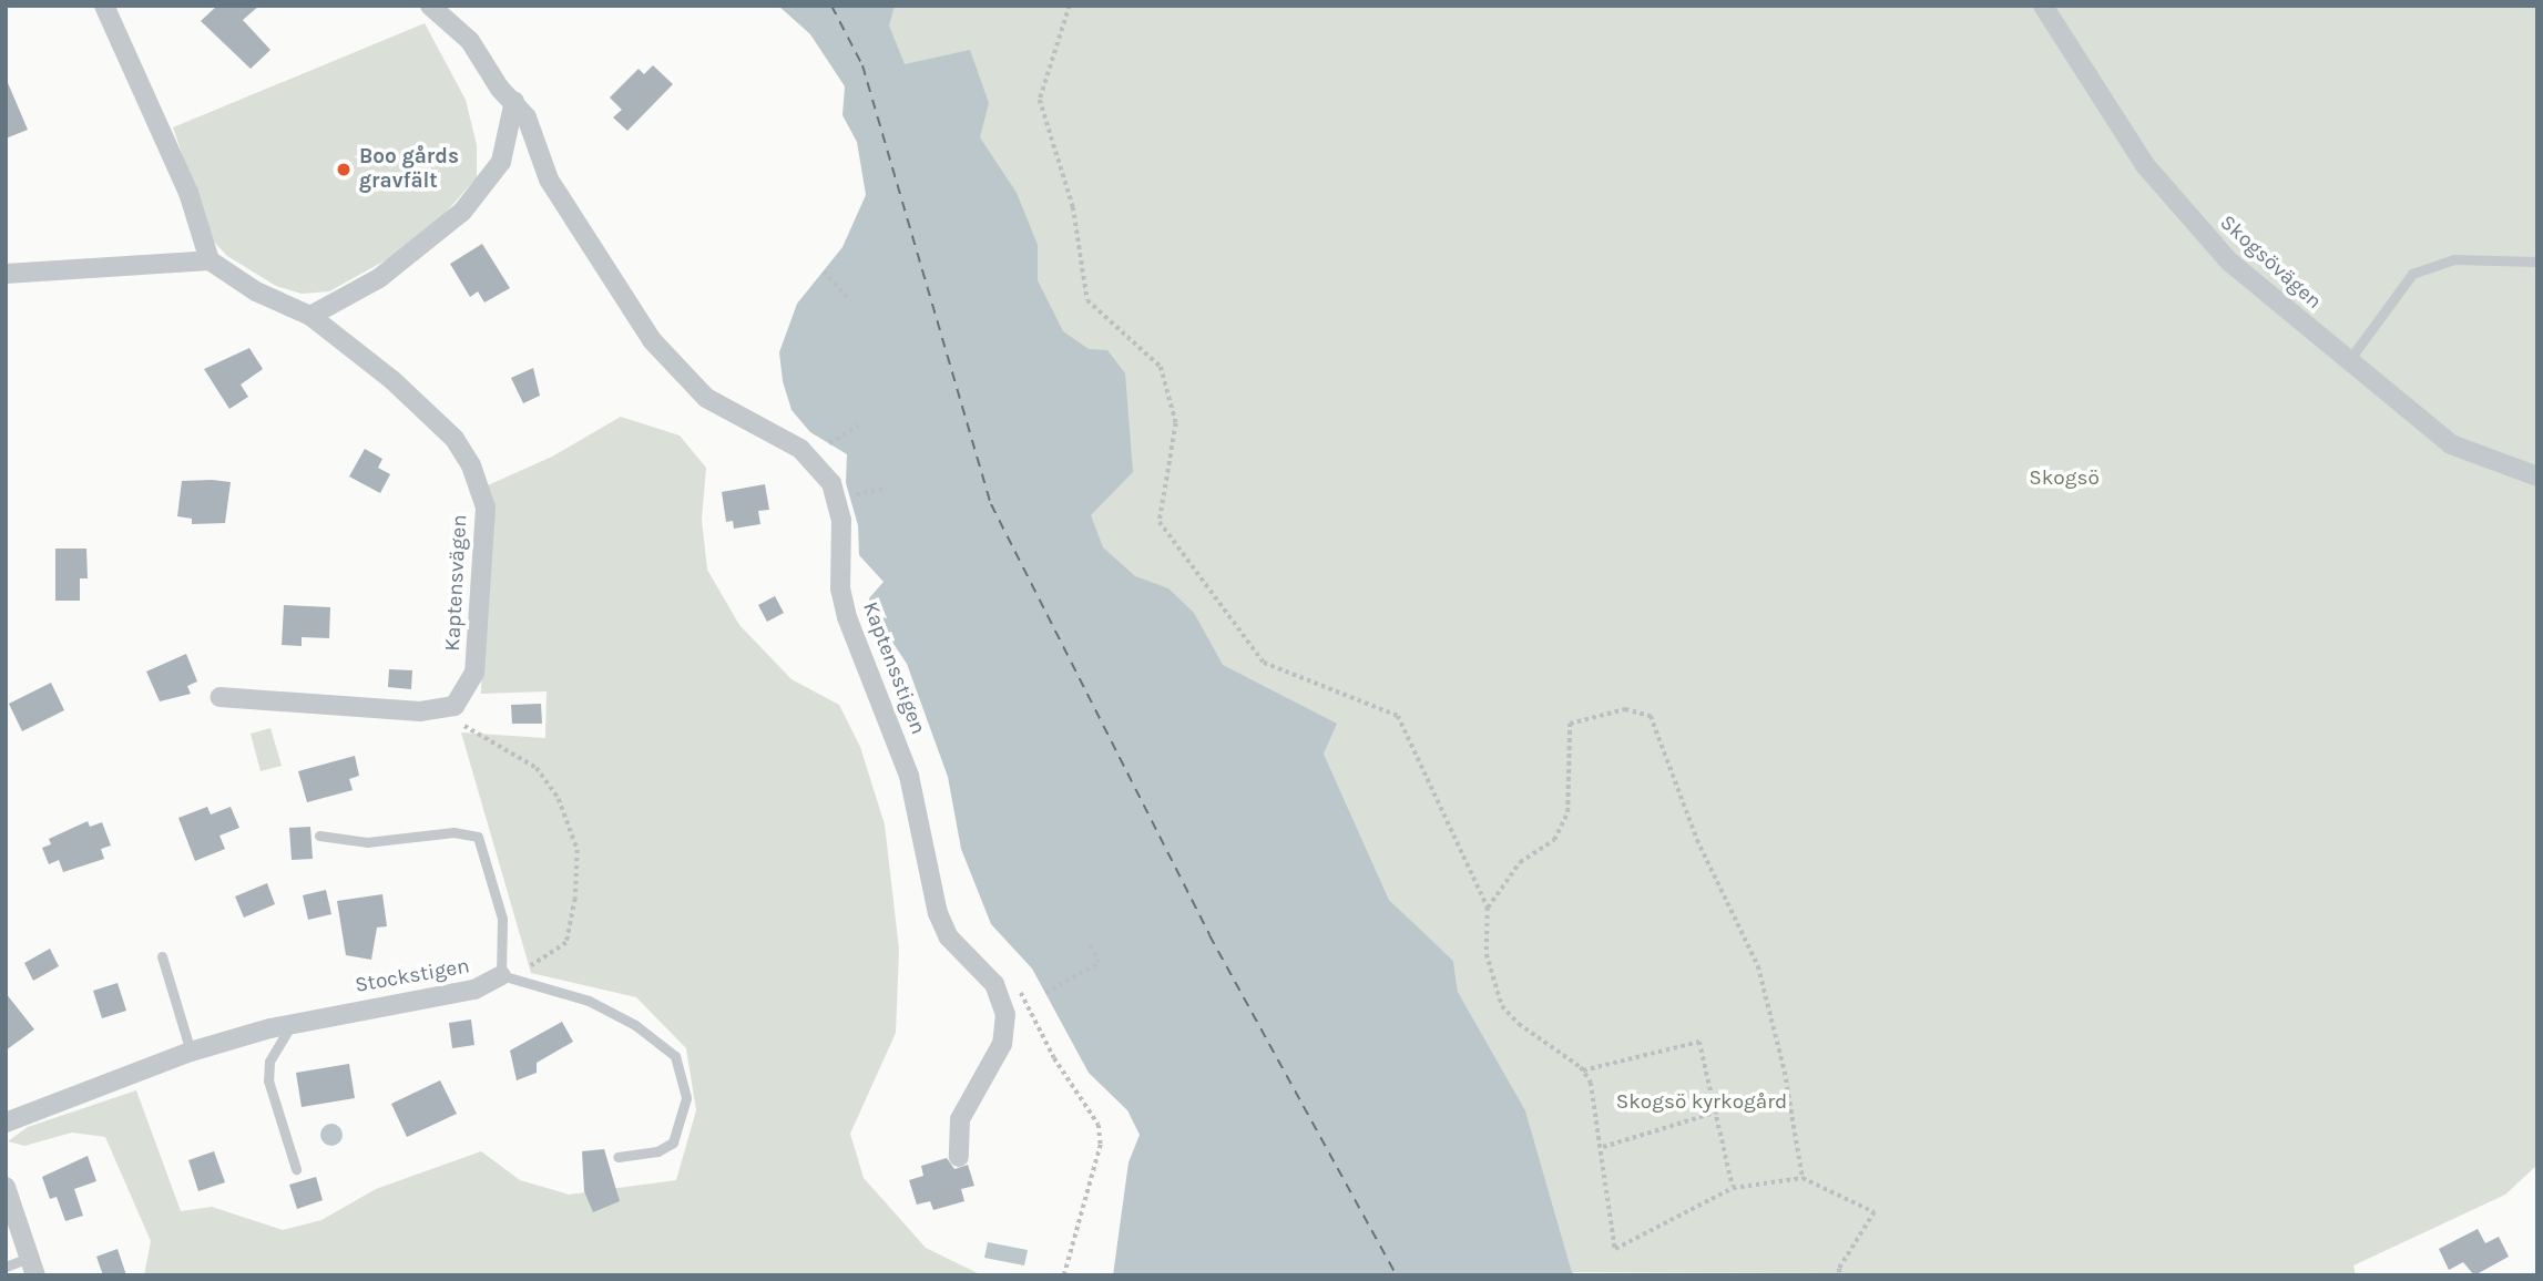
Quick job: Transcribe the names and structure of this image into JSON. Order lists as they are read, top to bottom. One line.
{"streets":{"street":["Skogsövägen","Kaptensvägen","Kaptensstigen","Stockstigen"]},"parks":["Skogsö","Skogsö kyrkogård"],"places":["Boo gårds gravfält"]}
